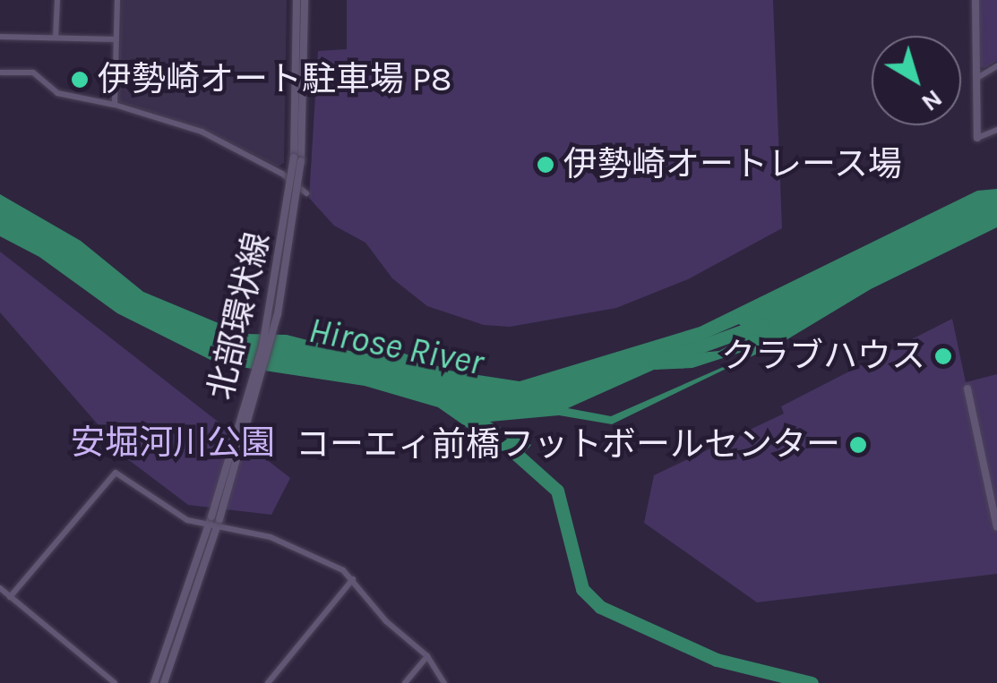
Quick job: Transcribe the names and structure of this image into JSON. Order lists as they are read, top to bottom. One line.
{"streets":{"street":["北部環状線"]},"water":["Hirose River"],"parks":["安堀河川公園"],"places":["伊勢崎オート駐車場 P8","伊勢崎オートレース場","クラブハウス","コーエィ前橋フットボールセンター"],"north":"bottom right"}
